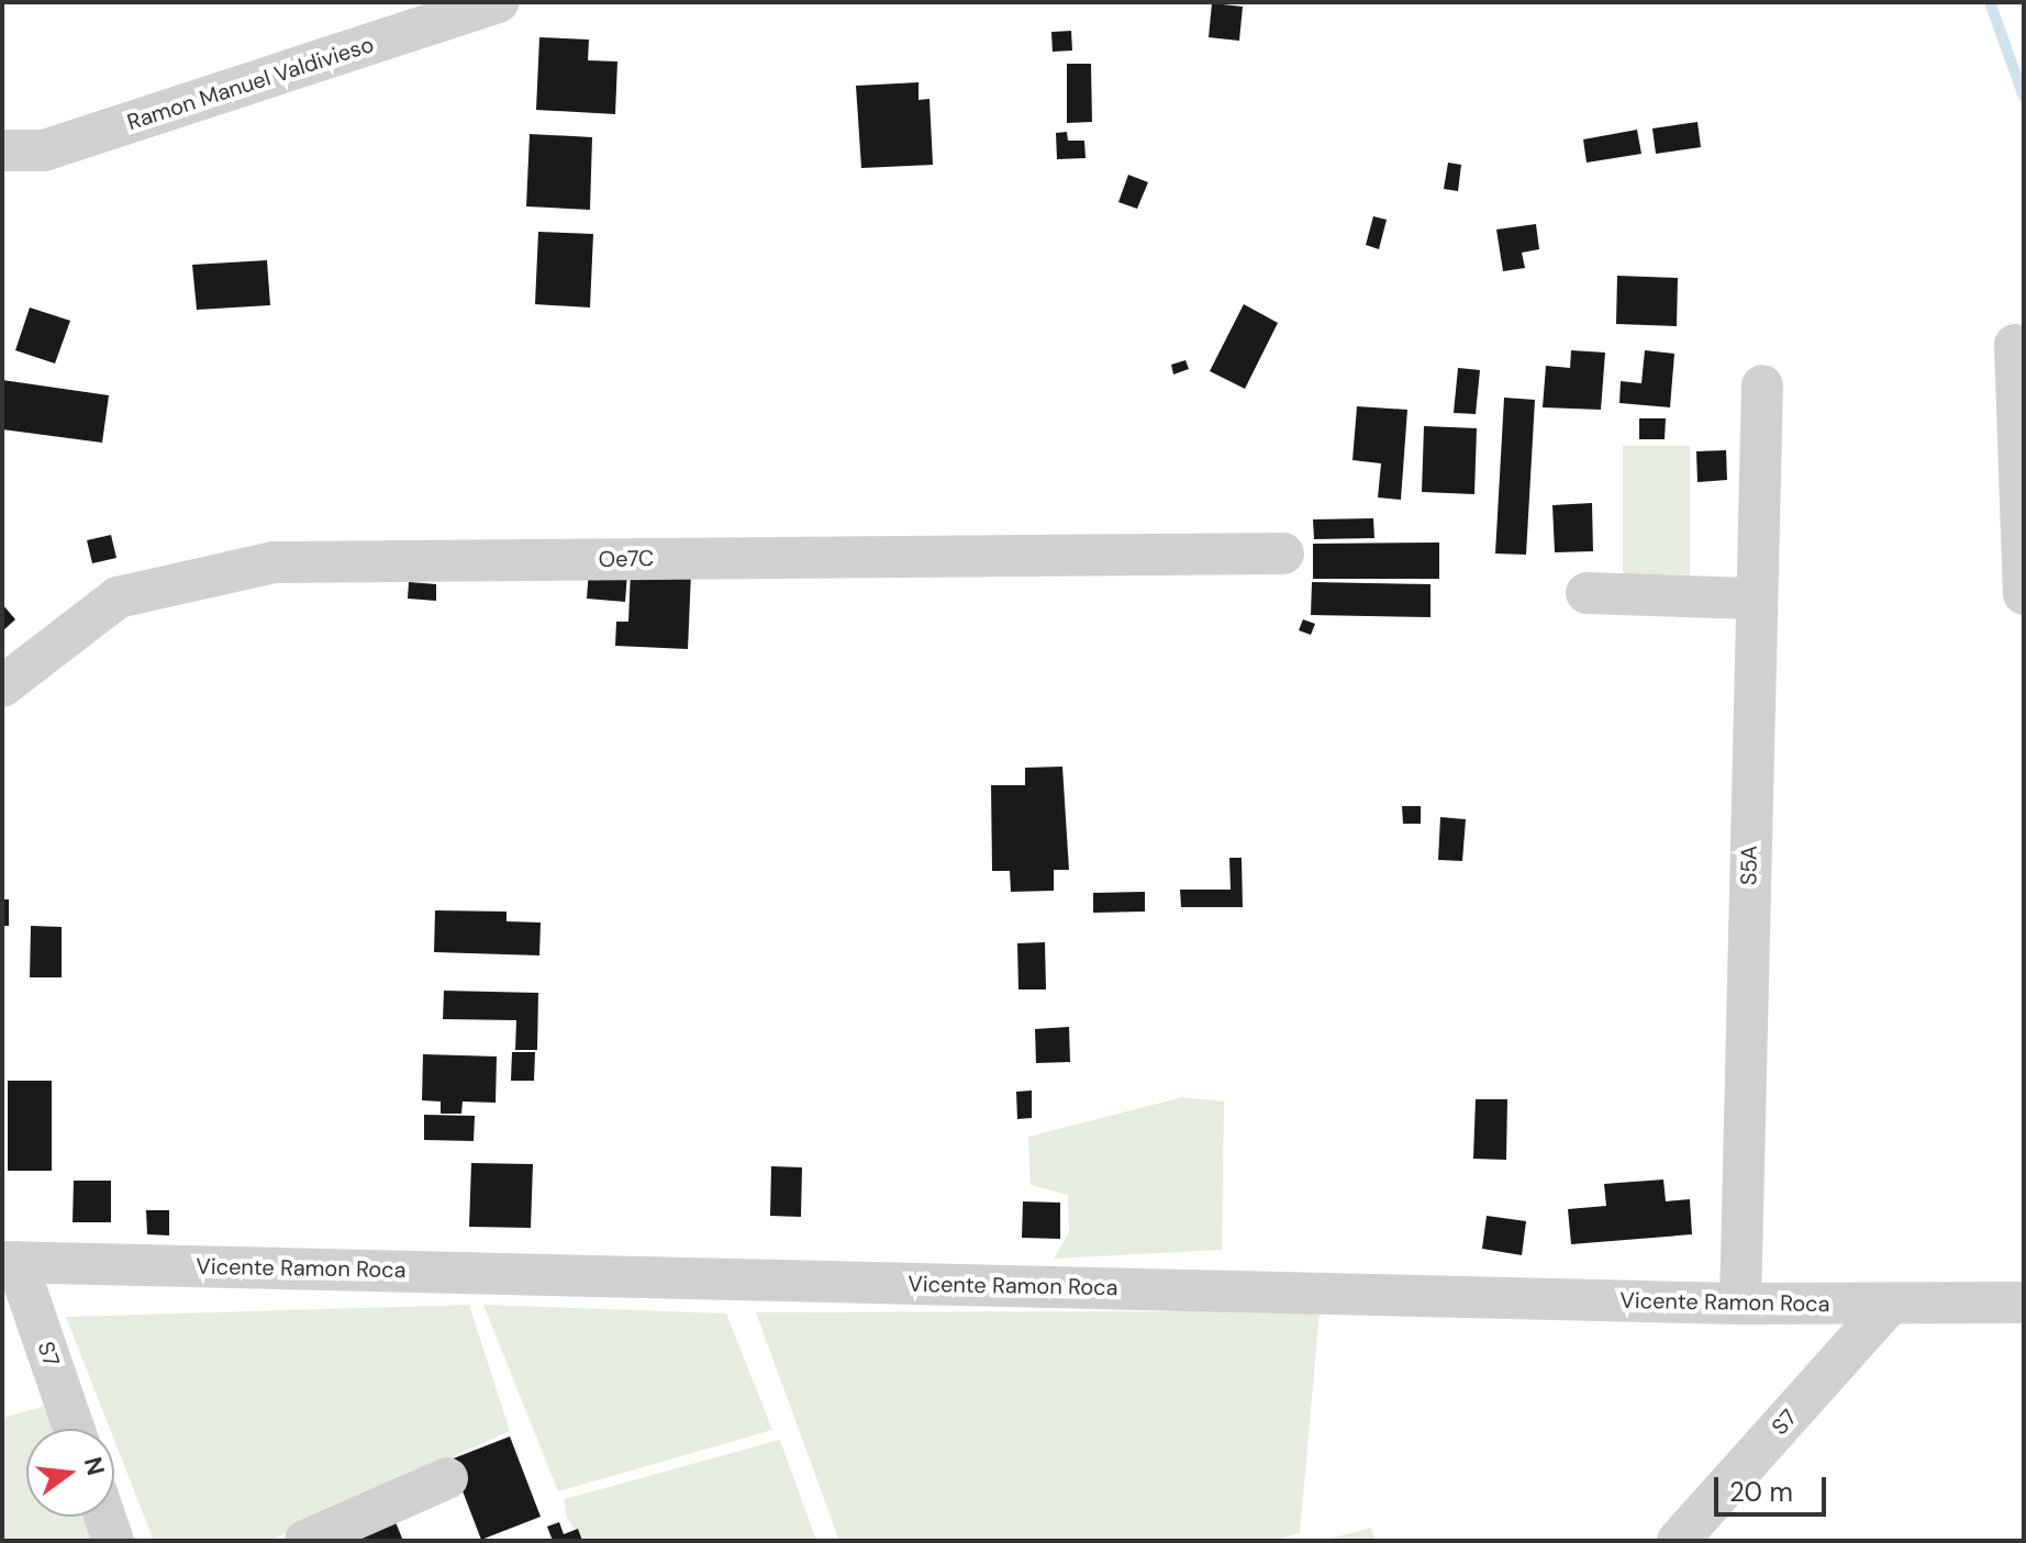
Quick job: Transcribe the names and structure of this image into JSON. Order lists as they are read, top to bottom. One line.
{"streets":{"street":["Ramon Manuel Valdivieso","Oe7C","S5A","Vicente Ramon Roca","S7"]},"crossings":[["S5A","Vicente Ramon Roca"],["Vicente Ramon Roca","S7"]],"scale_bar":"20 m","north":"right"}
